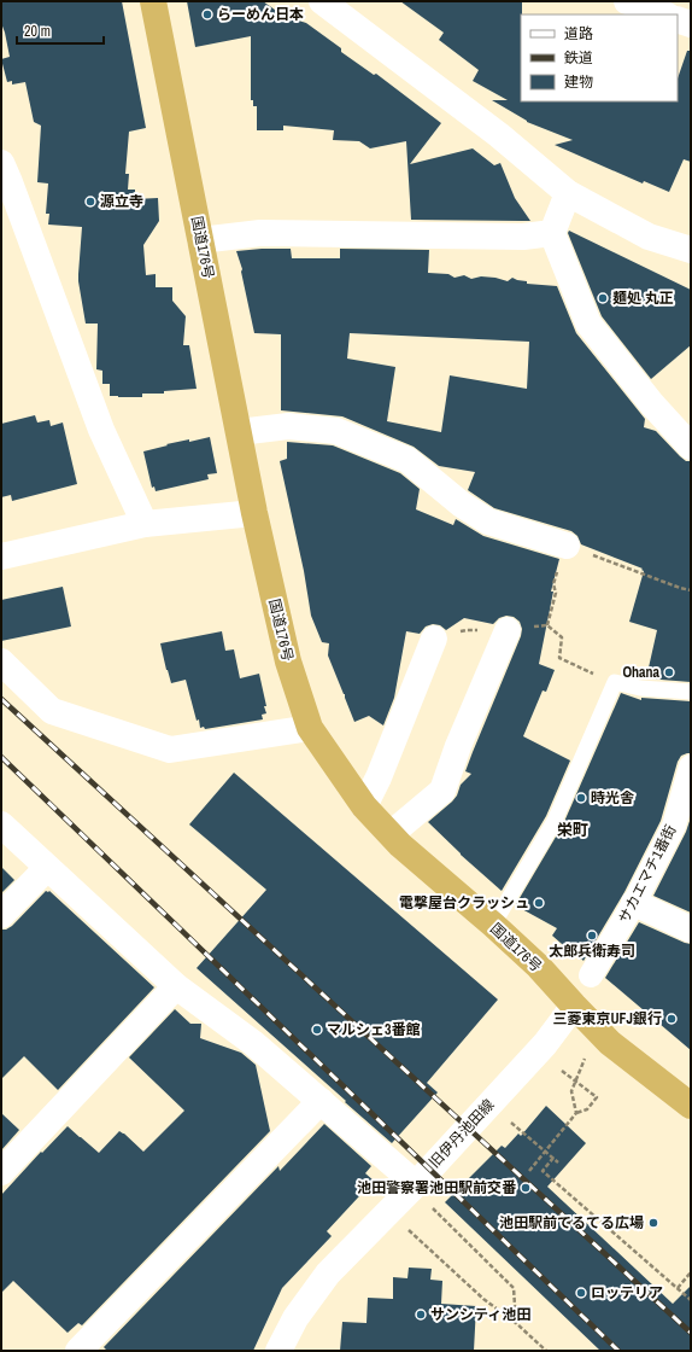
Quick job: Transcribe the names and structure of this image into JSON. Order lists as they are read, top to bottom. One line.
{"streets":{"highway":["国道176号"],"street":["サカエマチ1番街","旧伊丹池田線"]},"crossings":[["国道176号","旧伊丹池田線"]],"districts":["栄町"],"places":["らーめん日本","源立寺","麺処 丸正","Ohana","時光舎","電撃屋台クラッシュ","太郎兵衛寿司","三菱東京UFJ銀行","マルシェ3番館","池田警察署池田駅前交番","池田駅前てるてる広場","ロッテリア","サンシティ池田"],"legend":["道路","鉄道","建物"],"scale_bar":"20 m"}
